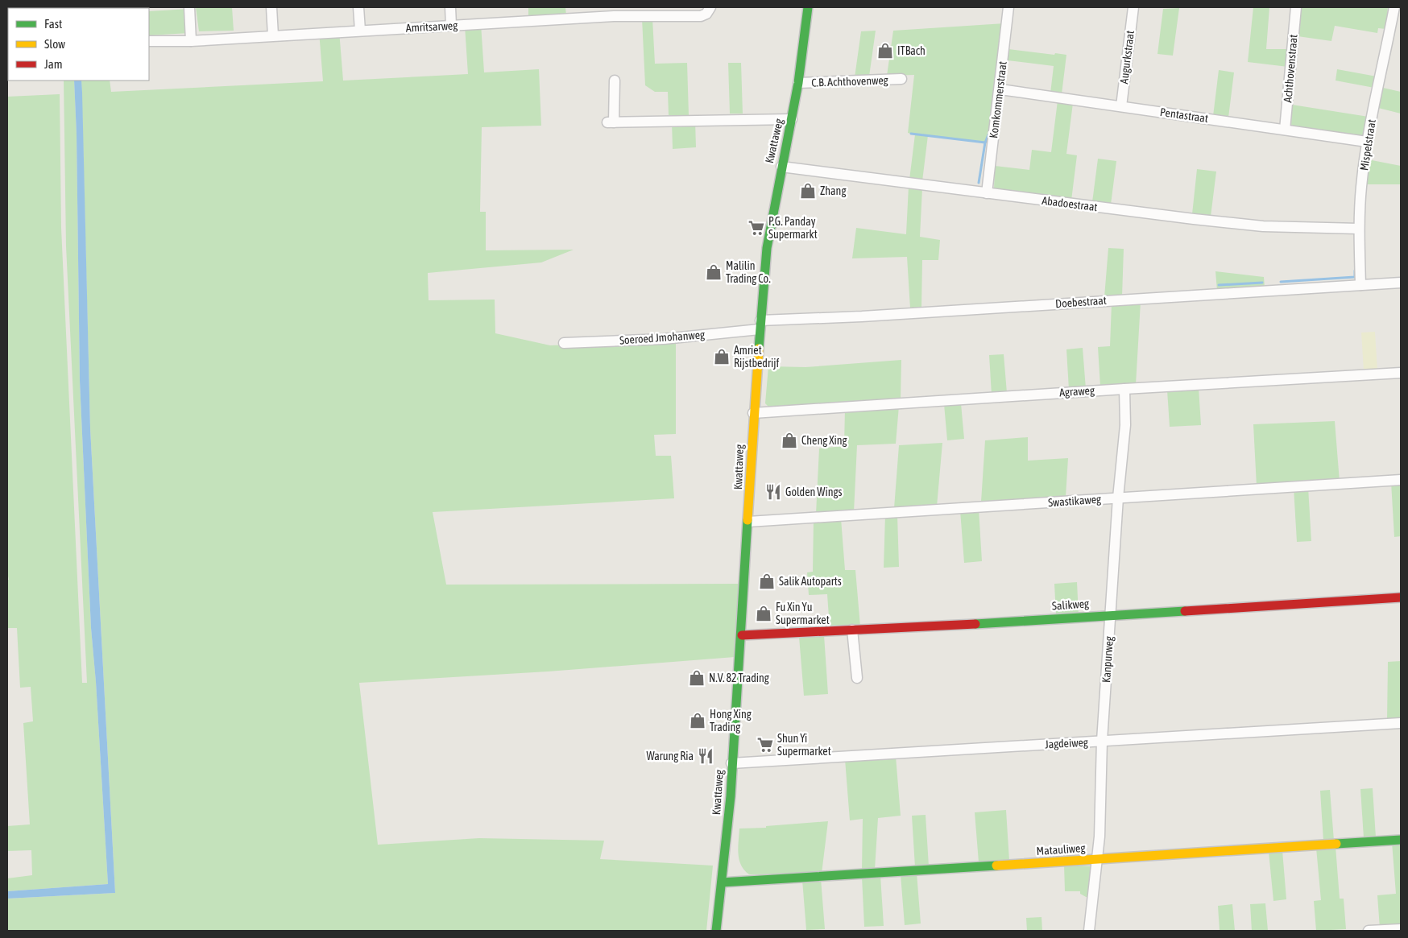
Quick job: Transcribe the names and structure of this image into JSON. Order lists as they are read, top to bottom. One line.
{"streets":{"street":["Amritsarweg","Augurkstraat","Achthovenstraat","C.B. Achthovenweg","Komkommerstraat","Pentastraat","Kwattaweg","Mispelstraat","Abadoestraat","Doebestraat","Soeroed Jmohanweg","Agraweg","Swastikaweg","Salikweg","Kanpurweg","Jagdeiweg","Matauliweg"]},"crossings":[["Augurkstraat","Pentastraat"],["Achthovenstraat","Pentastraat"],["C.B. Achthovenweg","Kwattaweg"],["Komkommerstraat","Pentastraat"],["Komkommerstraat","Abadoestraat"],["Pentastraat","Mispelstraat"],["Kwattaweg","Abadoestraat"],["Kwattaweg","Doebestraat"],["Kwattaweg","Soeroed Jmohanweg"],["Kwattaweg","Agraweg"],["Kwattaweg","Swastikaweg"],["Kwattaweg","Salikweg"],["Kwattaweg","Jagdeiweg"],["Kwattaweg","Matauliweg"],["Mispelstraat","Abadoestraat"],["Mispelstraat","Doebestraat"],["Doebestraat","Soeroed Jmohanweg"],["Agraweg","Kanpurweg"],["Swastikaweg","Kanpurweg"],["Salikweg","Kanpurweg"],["Kanpurweg","Jagdeiweg"],["Kanpurweg","Matauliweg"]],"places":{"shop":["ITBach","Zhang","Malilin Trading Co.","Amriet Rijstbedrijf","Cheng Xing","Salik Autoparts","Fu Xin Yu Supermarket","N.V. 82 Trading","Hong Xing Trading"],"supermarket":["P.G. Panday Supermarkt","Shun Yi Supermarket"],"restaurant":["Golden Wings","Warung Ria"]},"legend":["Fast","Slow","Jam"]}
